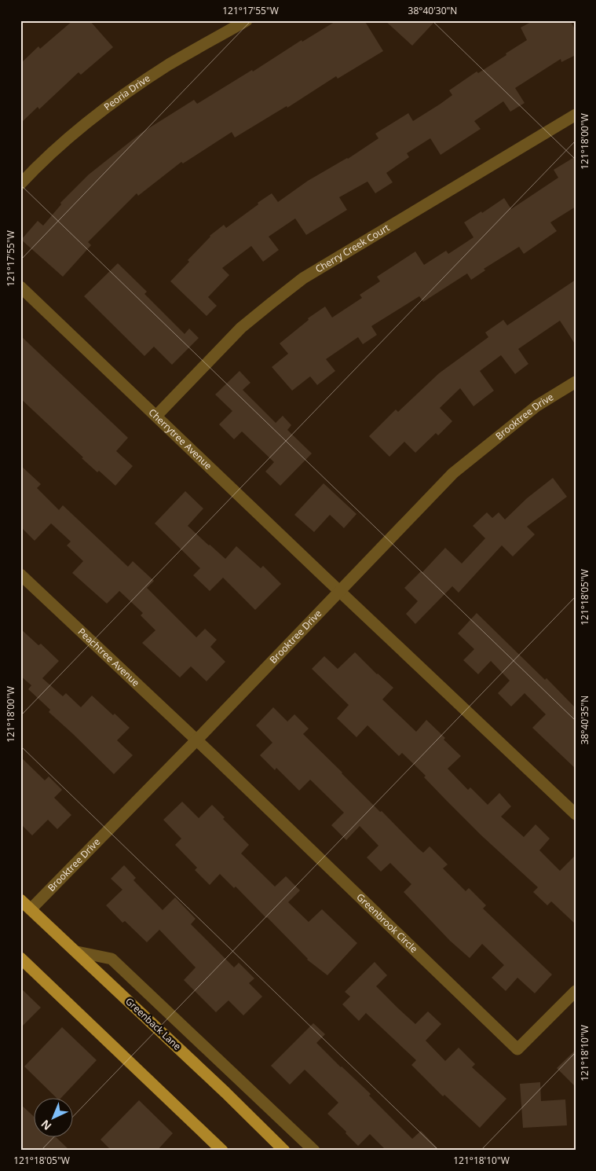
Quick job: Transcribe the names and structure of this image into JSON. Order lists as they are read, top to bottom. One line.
{"streets":{"main road":["Greenback Lane"],"street":["Peoria Drive","Cherry Creek Court","Brooktree Drive","Cherrytree Avenue","Peachtree Avenue","Greenbrook Circle"]},"crossings":[["Cherry Creek Court","Cherrytree Avenue"],["Brooktree Drive","Cherrytree Avenue"],["Brooktree Drive","Peachtree Avenue"],["Brooktree Drive","Greenbrook Circle"],["Brooktree Drive","Greenback Lane"],["Peachtree Avenue","Greenbrook Circle"]],"north":"bottom left","coordinates":["121°17'55\"W","38°40'30\"N","121°18'00\"W","121°18'05\"W","38°40'35\"N","121°18'10\"W"]}
